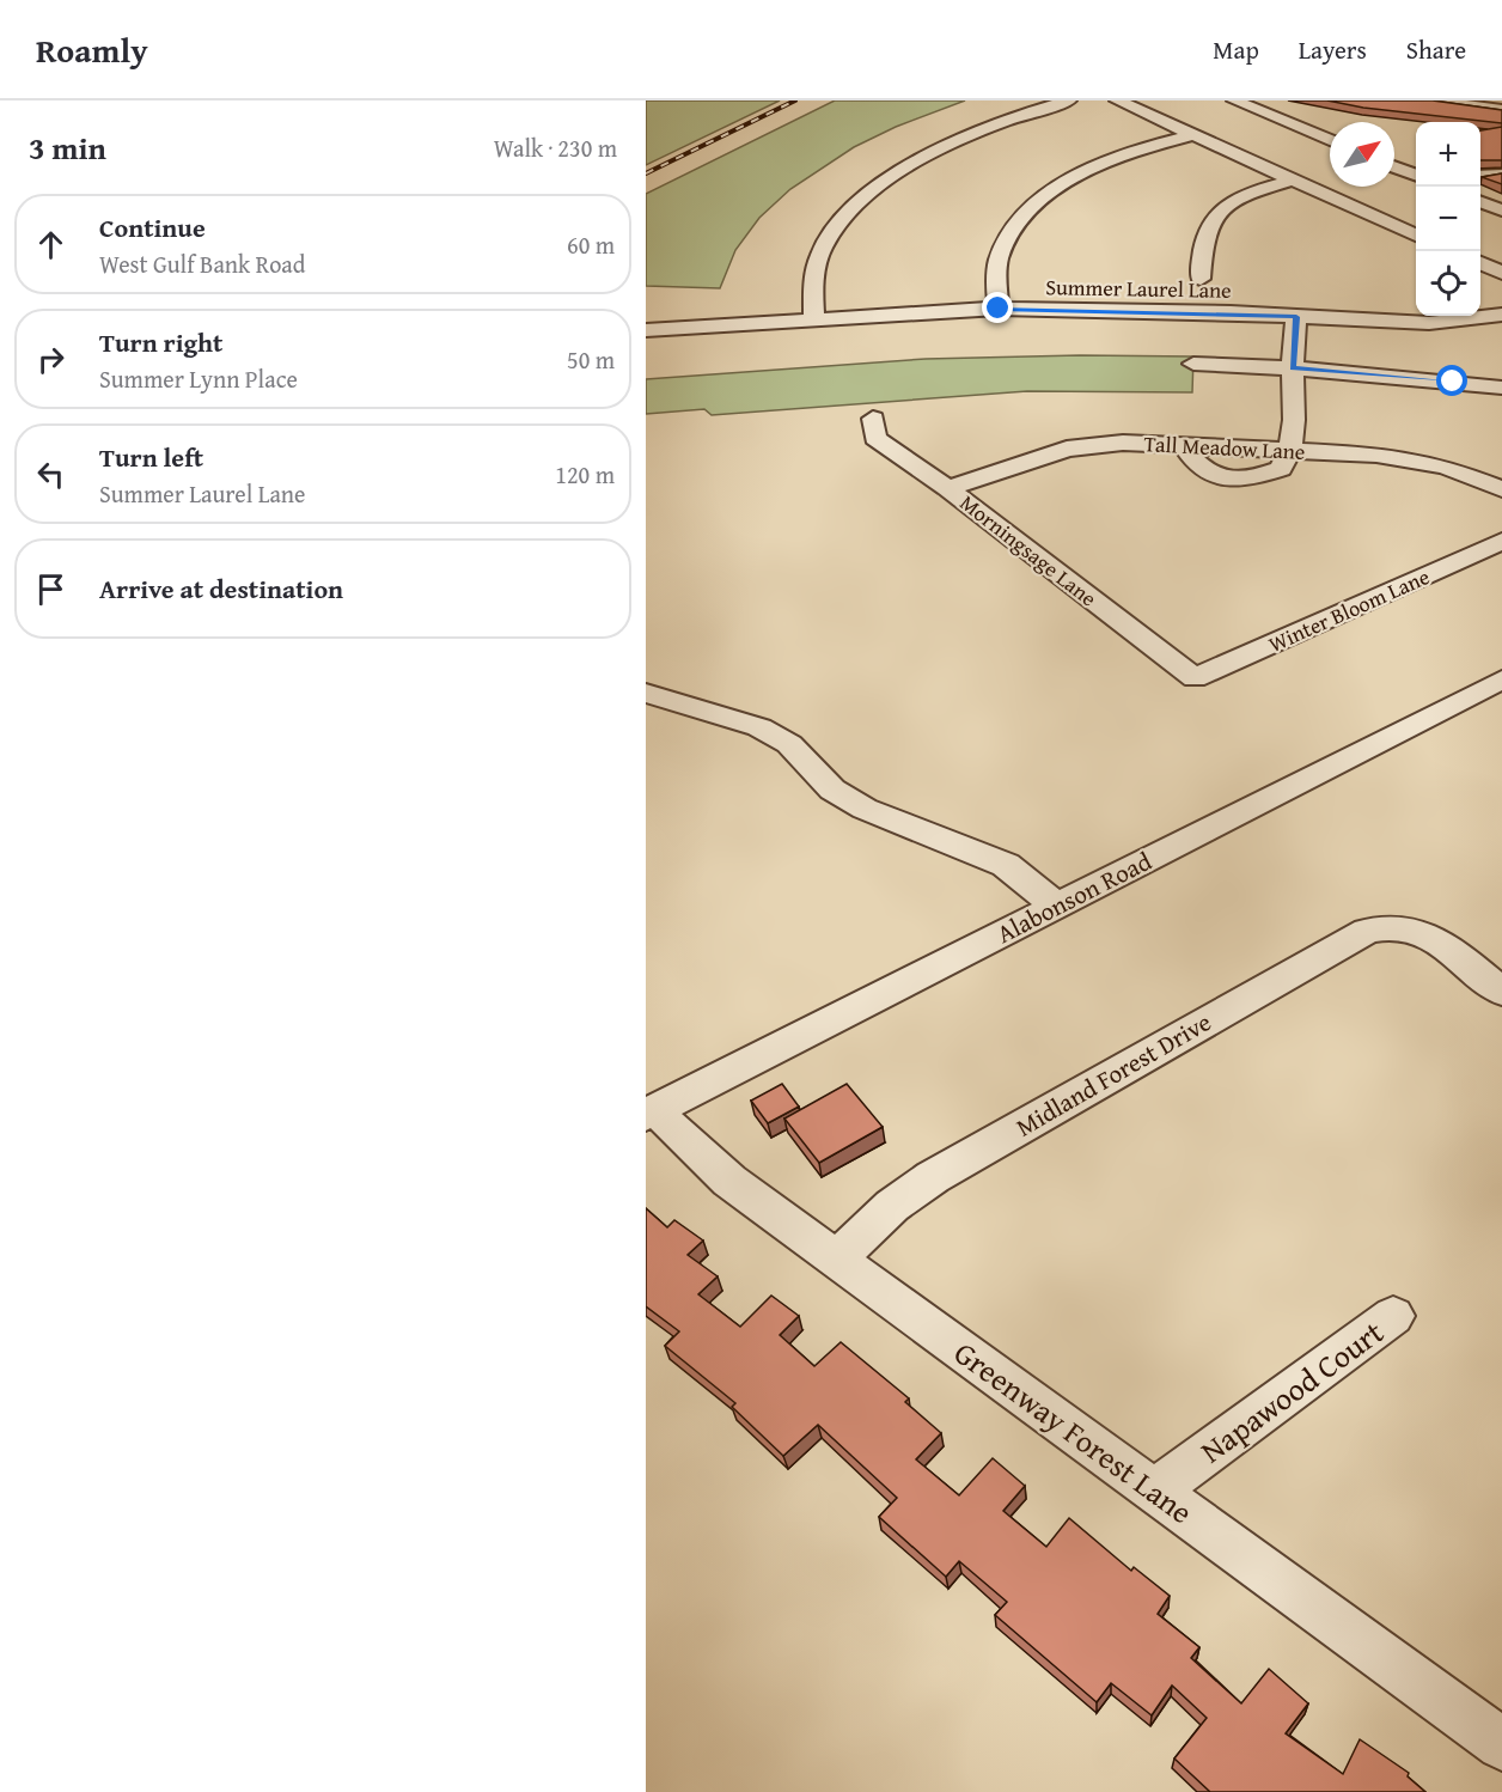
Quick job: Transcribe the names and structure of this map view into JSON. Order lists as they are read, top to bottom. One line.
{"streets":{"street":["Summer Laurel Lane","Tall Meadow Lane","Morningsage Lane","Winter Bloom Lane","Alabonson Road","Midland Forest Drive","Napawood Court","Greenway Forest Lane"]},"crossings":[["Tall Meadow Lane","Morningsage Lane"],["Morningsage Lane","Winter Bloom Lane"],["Alabonson Road","Greenway Forest Lane"],["Midland Forest Drive","Greenway Forest Lane"],["Napawood Court","Greenway Forest Lane"]],"north":"top right","page":{"header":"Roamly","nav":["Map","Layers","Share"],"heading":["3 min","Walk · 230 m"],"map_buttons":["+","−"],"list":[["Continue","West Gulf Bank Road","60 m"],["Turn right","Summer Lynn Place","50 m"],["Turn left","Summer Laurel Lane","120 m"],"Arrive at destination"]}}
